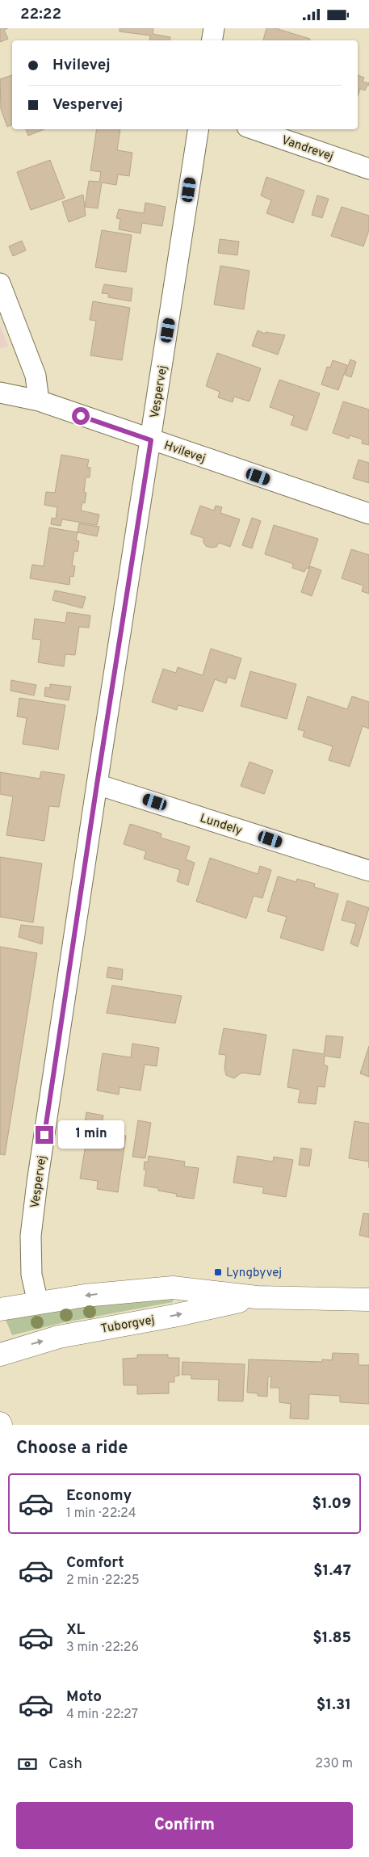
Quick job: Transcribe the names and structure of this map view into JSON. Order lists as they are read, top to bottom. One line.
{"streets":{"street":["Vandrevej","Vespervej","Hvilevej","Lundely","Tuborgvej"]},"crossings":[["Vespervej","Hvilevej"],["Vespervej","Lundely"],["Vespervej","Tuborgvej"]],"places":{"transit":["Lyngbyvej"]},"page":{"status":"22:22","banner":["Hvilevej","Vespervej"],"bubble":"1 min","heading":"Choose a ride","list":[{"name":"Economy","note":"1 min · 22:24","value":"$1.09"},{"name":"Comfort","note":"2 min · 22:25","value":"$1.47"},{"name":"XL","note":"3 min · 22:26","value":"$1.85"},{"name":"Moto","note":"4 min · 22:27","value":"$1.31"}],"pay":["Cash","230 m"],"buttons":"Confirm"}}
